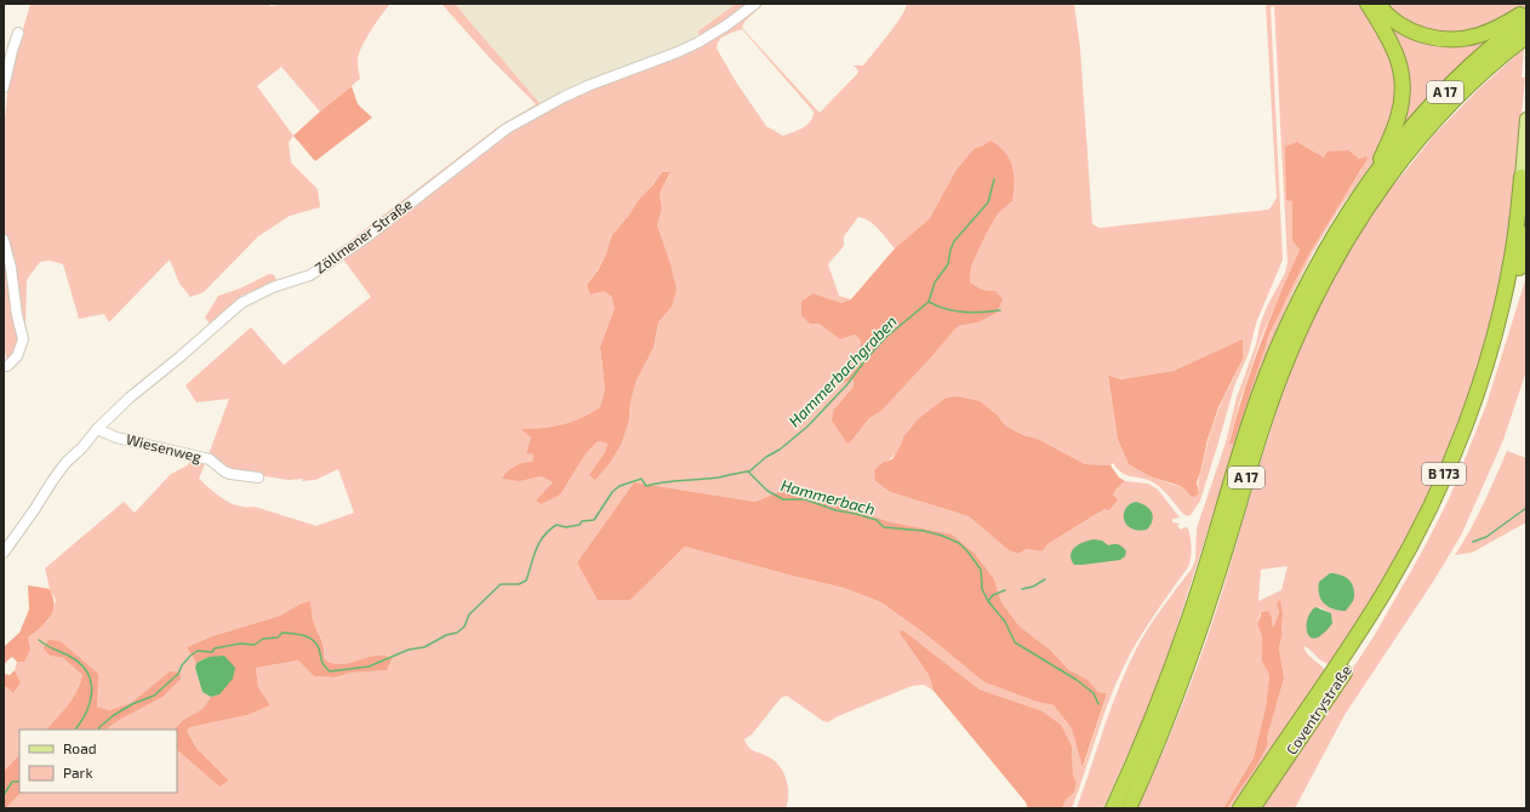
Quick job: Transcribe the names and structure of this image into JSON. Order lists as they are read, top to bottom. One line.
{"streets":{"highway":["A 17","B 173","Coventrystraße"],"street":["Zöllmener Straße","Wiesenweg"]},"crossings":[["Zöllmener Straße","Wiesenweg"]],"water":["Hammerbachgraben","Hammerbach"],"legend":["Road","Park"]}
